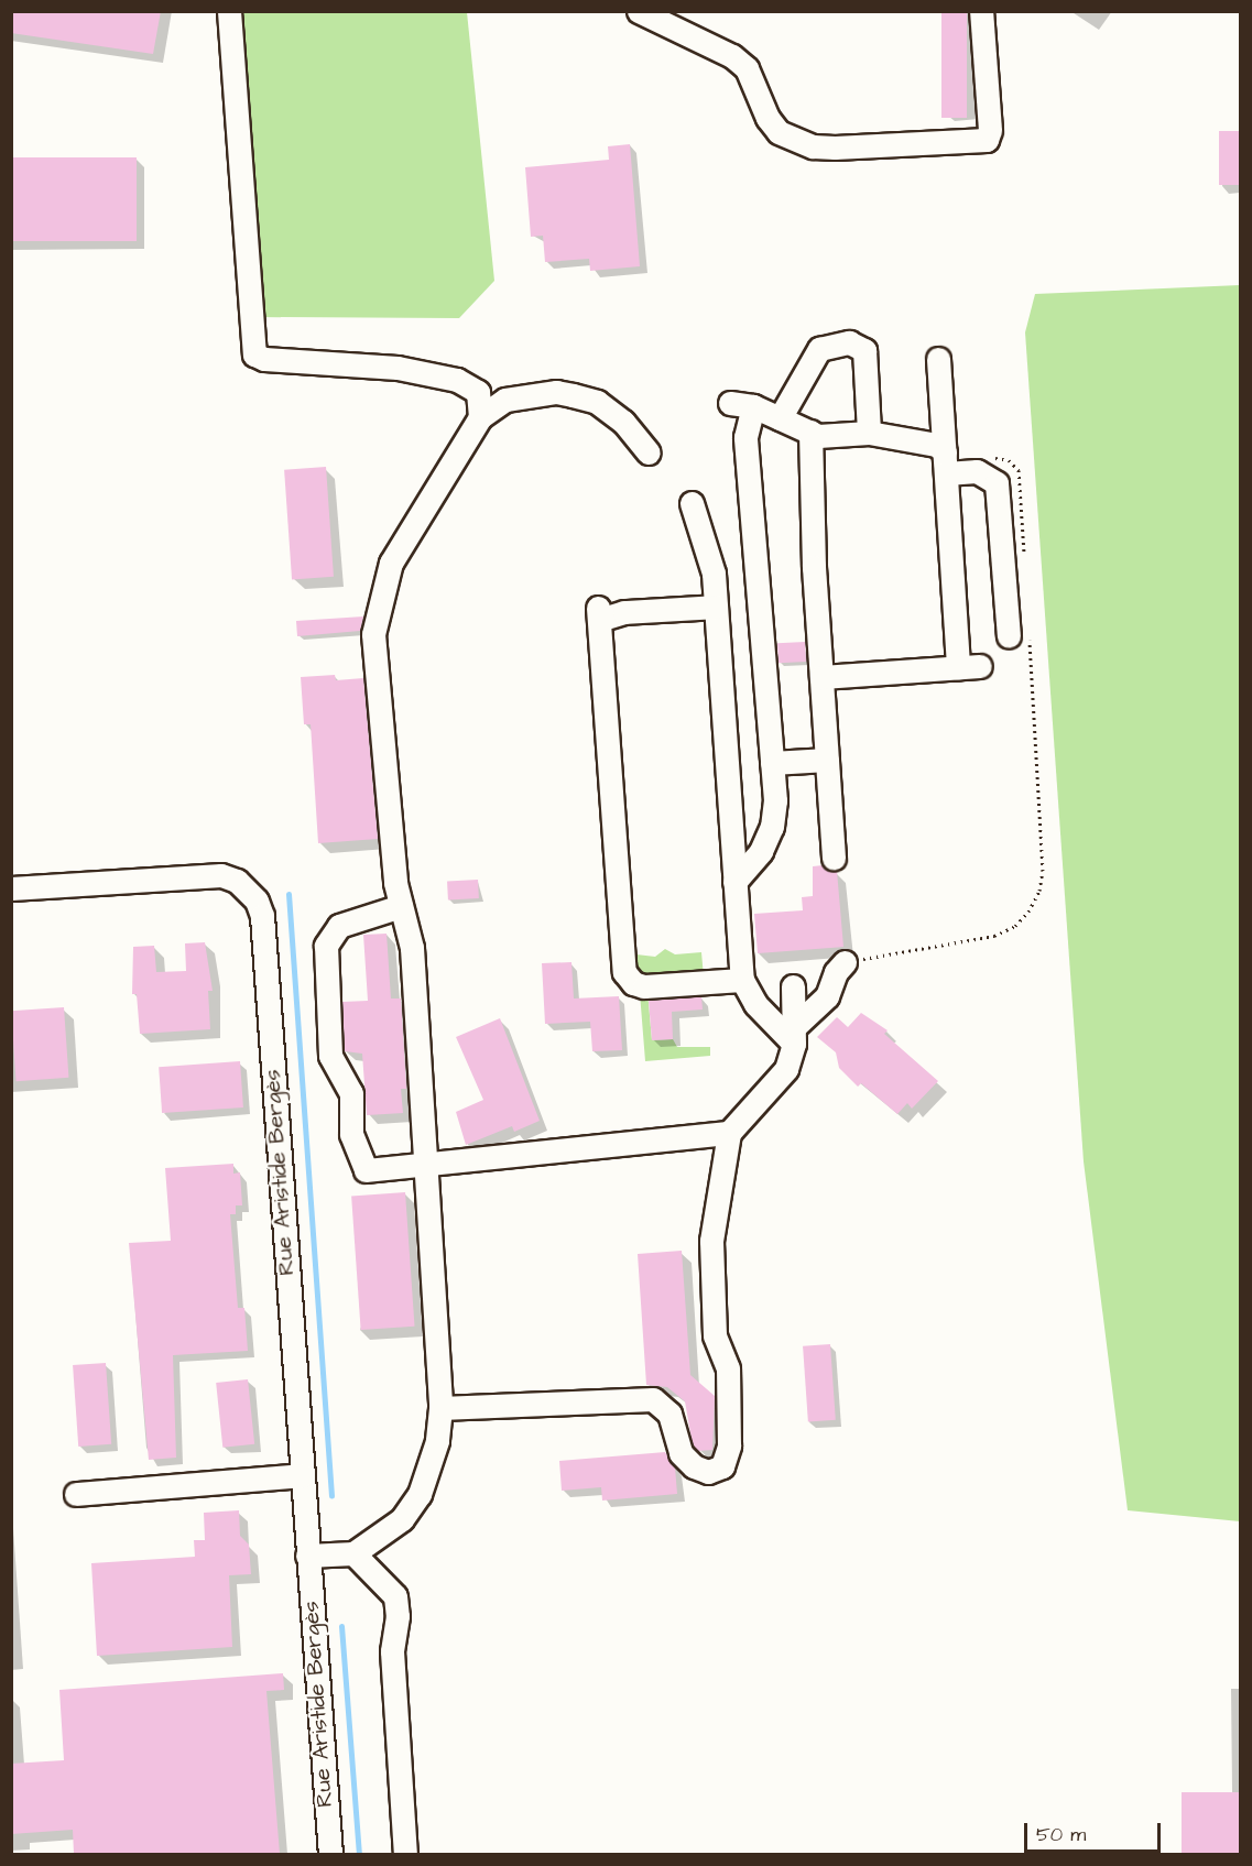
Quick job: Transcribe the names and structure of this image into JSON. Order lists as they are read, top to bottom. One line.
{"streets":{"street":["Rue Aristide Bergès"]},"scale_bar":"50 m"}
